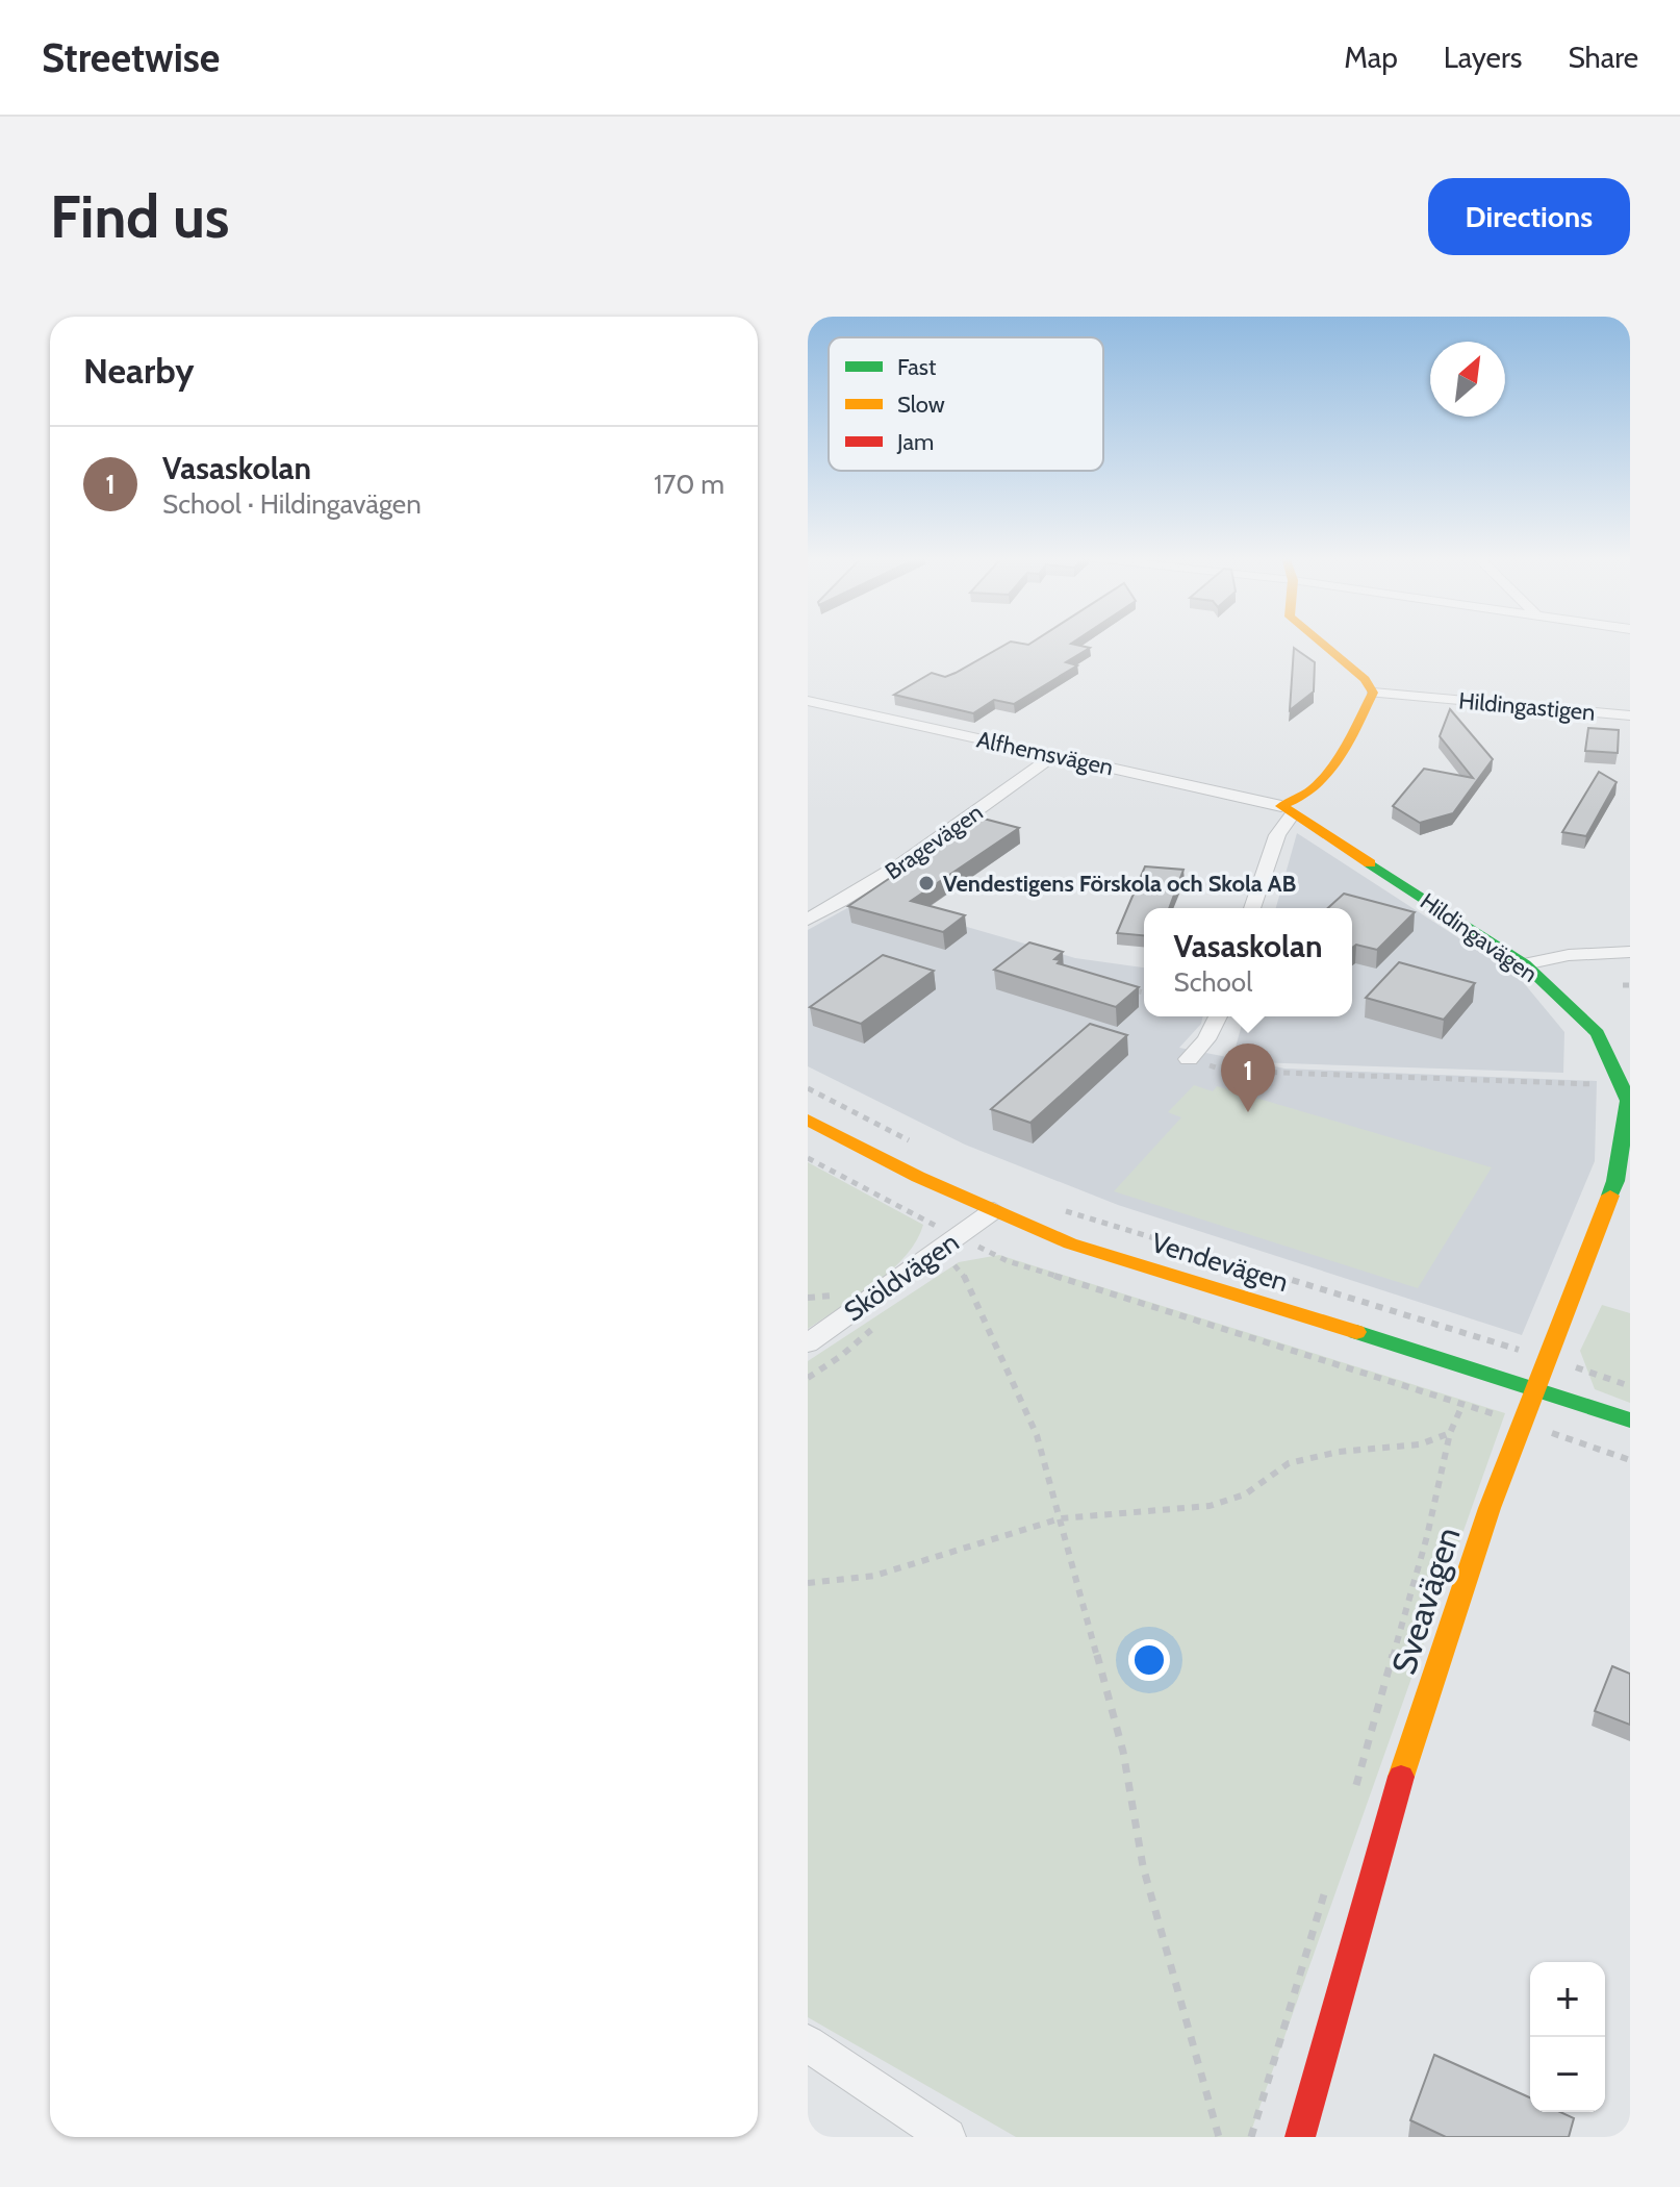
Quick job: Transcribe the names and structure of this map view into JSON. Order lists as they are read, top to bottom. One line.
{"streets":{"street":["Hildingastigen","Alfhemsvägen","Bragevägen","Hildingavägen","Vendevägen","Sköldvägen","Sveavägen"]},"crossings":[["Alfhemsvägen","Bragevägen"],["Alfhemsvägen","Hildingavägen"],["Hildingavägen","Sveavägen"],["Vendevägen","Sköldvägen"],["Vendevägen","Sveavägen"]],"places":["Vendestigens Förskola och Skola AB"],"legend":["Fast","Slow","Jam"],"north":"top right","page":{"header":"Streetwise","nav":["Map","Layers","Share"],"buttons":"Directions","title":"Find us","heading":"Nearby","list":[{"mark":"1","name":"Vasaskolan","note":"School · Hildingavägen","value":"170 m"}],"popup":["Vasaskolan","School"],"pins":"1","map_buttons":["+","−"]}}
